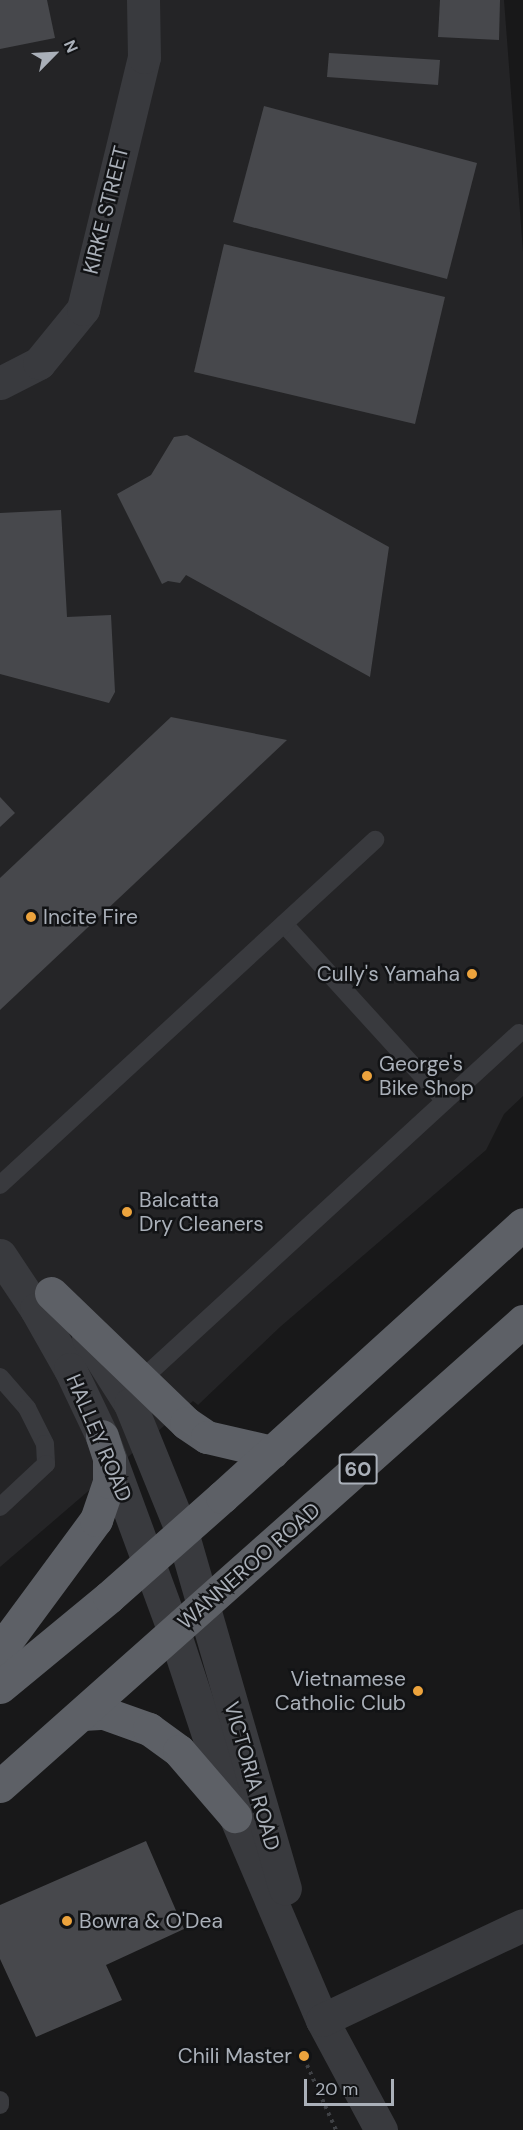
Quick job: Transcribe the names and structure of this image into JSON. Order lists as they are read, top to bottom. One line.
{"streets":{"highway":["60","WANNEROO ROAD"],"street":["KIRKE STREET","HALLEY ROAD","VICTORIA ROAD"]},"crossings":[["HALLEY ROAD","WANNEROO ROAD"],["HALLEY ROAD","VICTORIA ROAD"],["WANNEROO ROAD","VICTORIA ROAD"]],"places":["Incite Fire","Cully's Yamaha","George's Bike Shop","Balcatta Dry Cleaners","Vietnamese Catholic Club","Bowra & O'Dea","Chili Master"],"scale_bar":"20 m","north":"top right"}
